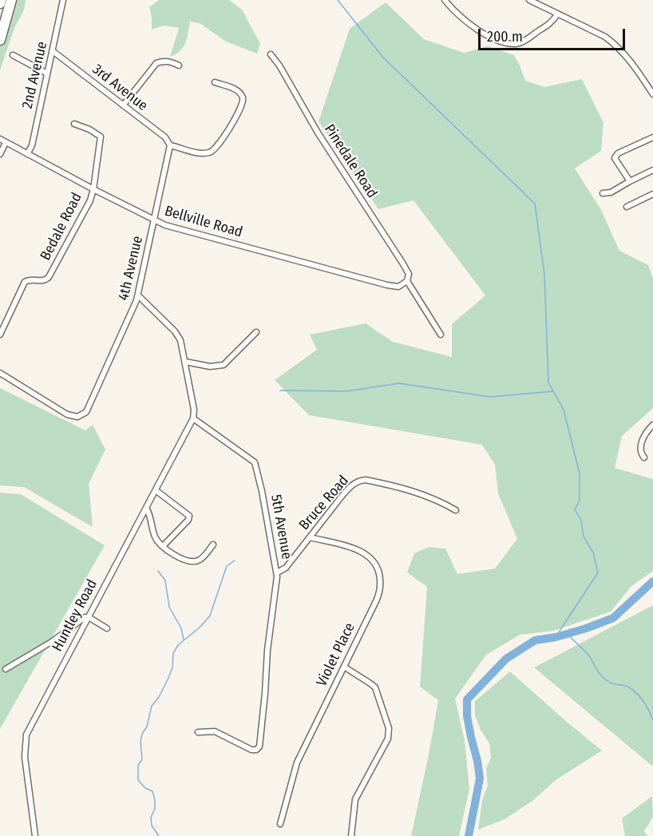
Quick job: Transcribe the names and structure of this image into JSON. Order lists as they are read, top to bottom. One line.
{"streets":{"street":["2nd Avenue","3rd Avenue","Pinedale Road","Bellville Road","Bedale Road","4th Avenue","Bruce Road","5th Avenue","Huntley Road","Violet Place"]},"crossings":[["2nd Avenue","3rd Avenue"],["2nd Avenue","Bellville Road"],["3rd Avenue","4th Avenue"],["Pinedale Road","Bellville Road"],["Bellville Road","Bedale Road"],["Bellville Road","4th Avenue"],["Bruce Road","5th Avenue"],["Bruce Road","Violet Place"],["5th Avenue","Huntley Road"]],"scale_bar":"200 m"}
